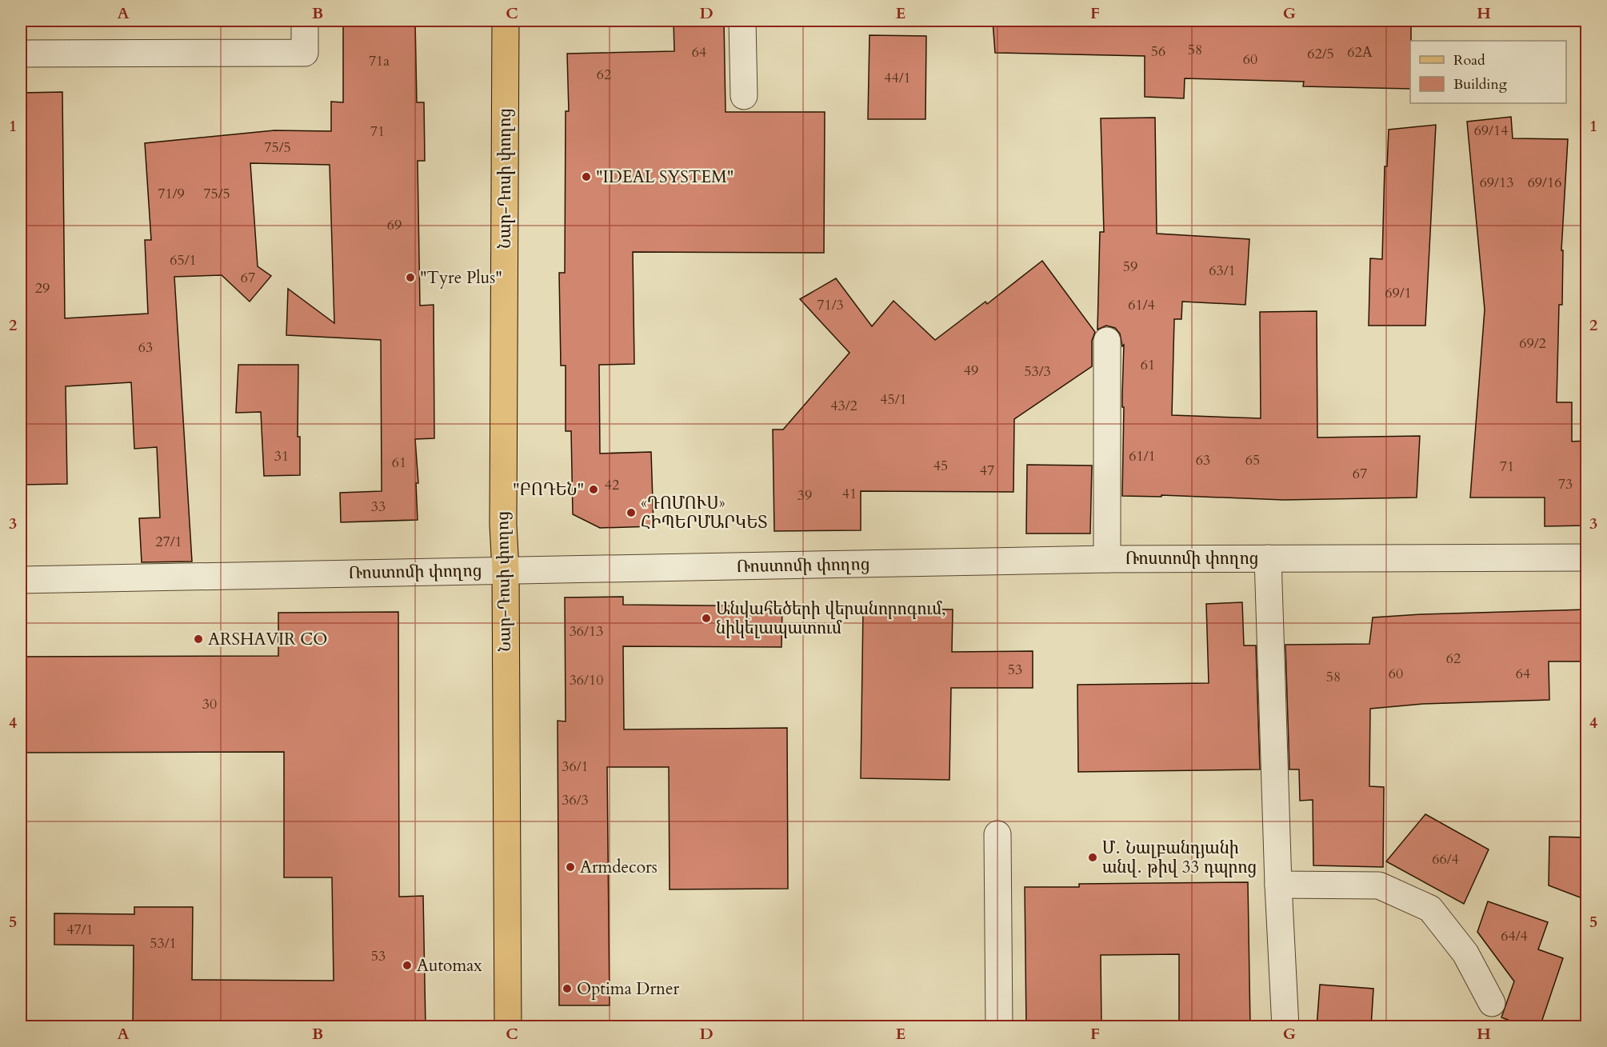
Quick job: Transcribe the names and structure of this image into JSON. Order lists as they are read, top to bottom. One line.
{"streets":{"main road":["Նար-Դոսի փողոց"],"street":["Ռոստոմի փողոց"]},"crossings":[["Նար-Դոսի փողոց","Ռոստոմի փողոց"]],"places":["\"IDEAL SYSTEM\"","\"Tyre Plus\"","\"ԲՈԴԵՆ\"","«ԴՈՄՈՒՍ» ՀԻՊԵՐՄԱՐԿԵՏ","Անվահեծերի վերանորոգում, նիկելապատում","ARSHAVIR CO","Մ․ Նալբանդյանի անվ․ թիվ 33 դպրոց","Armdecors","Automax","Optima Drner"],"house_numbers":["58","56","64","62А","62/5","60","71a","62","44/1","69/14","71","75/5","69/13","69/16","71/9","75/5","69","65/1","59","63/1","67","29","69/1","71/3","61/4","69/2","63","61","49","53/3","45/1","43/2","31","61/1","63","65","61","45","71","47","67","73","42","41","39","33","27/1","36/13","62","53","60","64","58","36/10","30","36/1","36/3","66/4","47/1","64/4","53/1","53"],"legend":["Road","Building"],"grid":{"columns":["A","B","C","D","E","F","G","H"],"rows":["1","2","3","4","5"]}}
